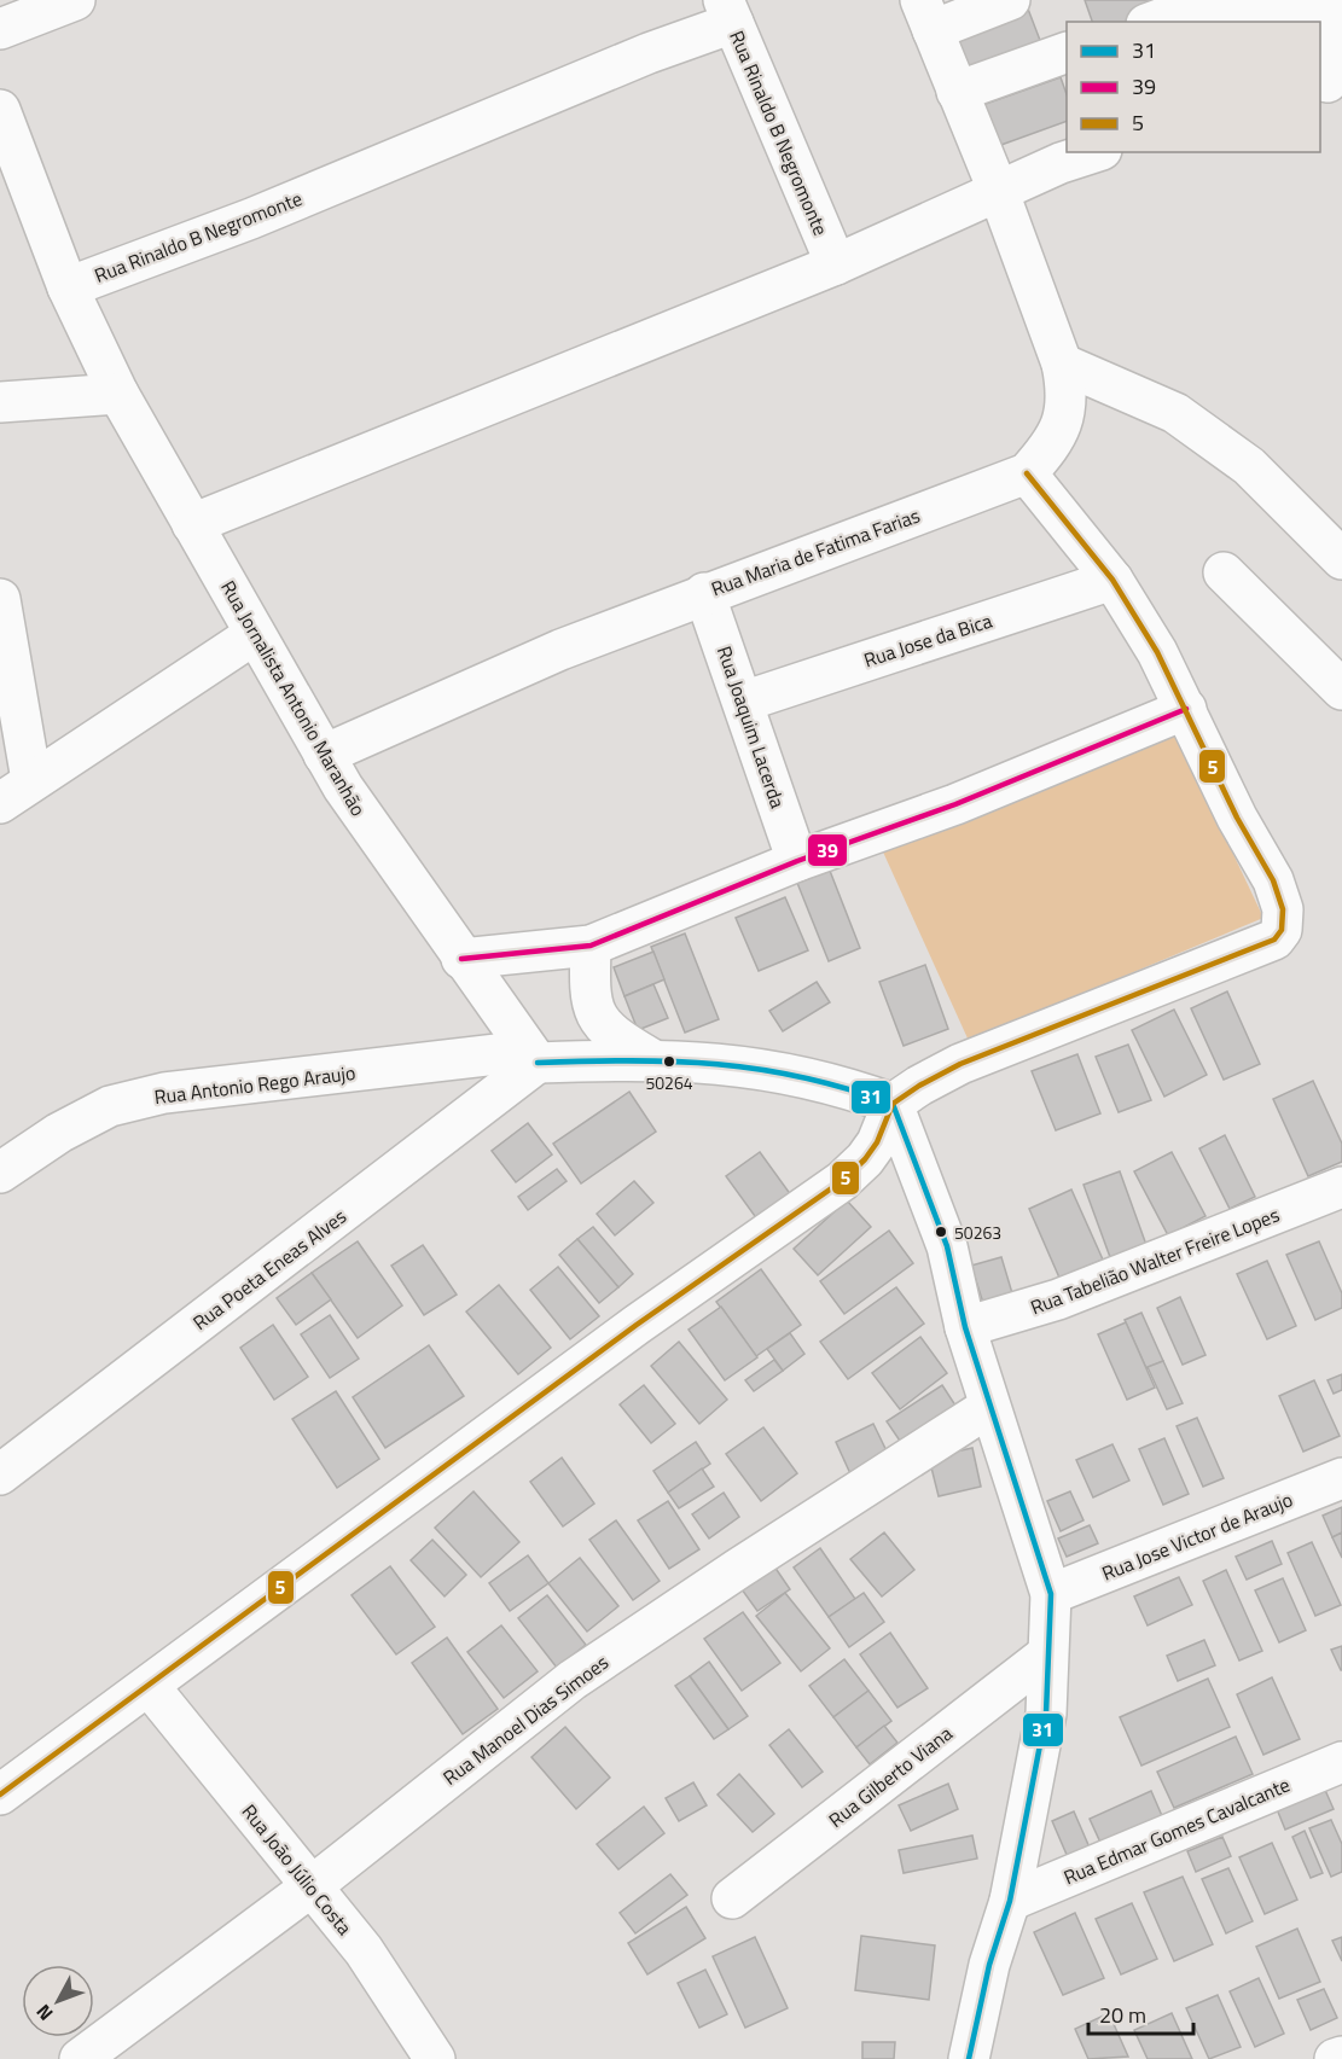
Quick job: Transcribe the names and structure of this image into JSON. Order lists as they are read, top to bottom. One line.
{"streets":{"street":["Rua Rinaldo B Negromonte","Rua Maria de Fatima Farias","Rua Jose da Bica","Rua Jornalista Antonio Maranhão","Rua Joaquim Lacerda","Rua Antonio Rego Araujo","Rua Tabelião Walter Freire Lopes","Rua Poeta Eneas Alves","Rua Jose Victor de Araujo","Rua Manoel Dias Simoes","Rua Gilberto Viana","Rua Edmar Gomes Cavalcante","Rua João Júlio Costa"]},"crossings":[["Rua Rinaldo B Negromonte","Rua Jornalista Antonio Maranhão"],["Rua Maria de Fatima Farias","Rua Jornalista Antonio Maranhão"],["Rua Maria de Fatima Farias","Rua Joaquim Lacerda"],["Rua Jose da Bica","Rua Joaquim Lacerda"],["Rua Jornalista Antonio Maranhão","Rua Antonio Rego Araujo"],["Rua Jornalista Antonio Maranhão","Rua Poeta Eneas Alves"],["Rua Antonio Rego Araujo","Rua Poeta Eneas Alves"],["Rua Manoel Dias Simoes","Rua João Júlio Costa"]],"places":["50264","50263"],"lines":["transit line 5","transit line 39","transit line 31"],"legend":["31","39","5"],"scale_bar":"20 m","north":"bottom left"}
